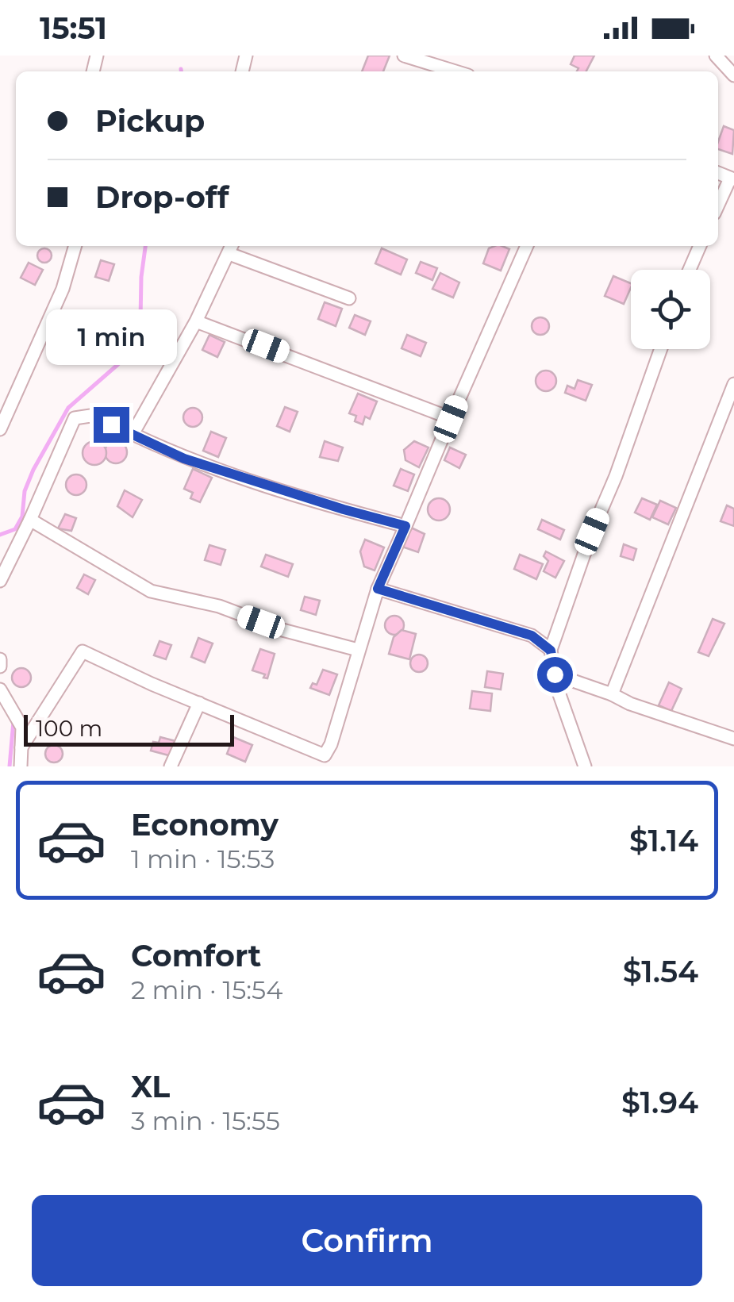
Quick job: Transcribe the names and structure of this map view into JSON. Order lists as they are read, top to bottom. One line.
{"scale_bar":"100 m","page":{"status":"15:51","banner":["Pickup","Drop-off"],"bubble":"1 min","scale":"100 m","list":[{"name":"Economy","note":"1 min · 15:53","value":"$1.14"},{"name":"Comfort","note":"2 min · 15:54","value":"$1.54"},{"name":"XL","note":"3 min · 15:55","value":"$1.94"}],"buttons":"Confirm"}}
